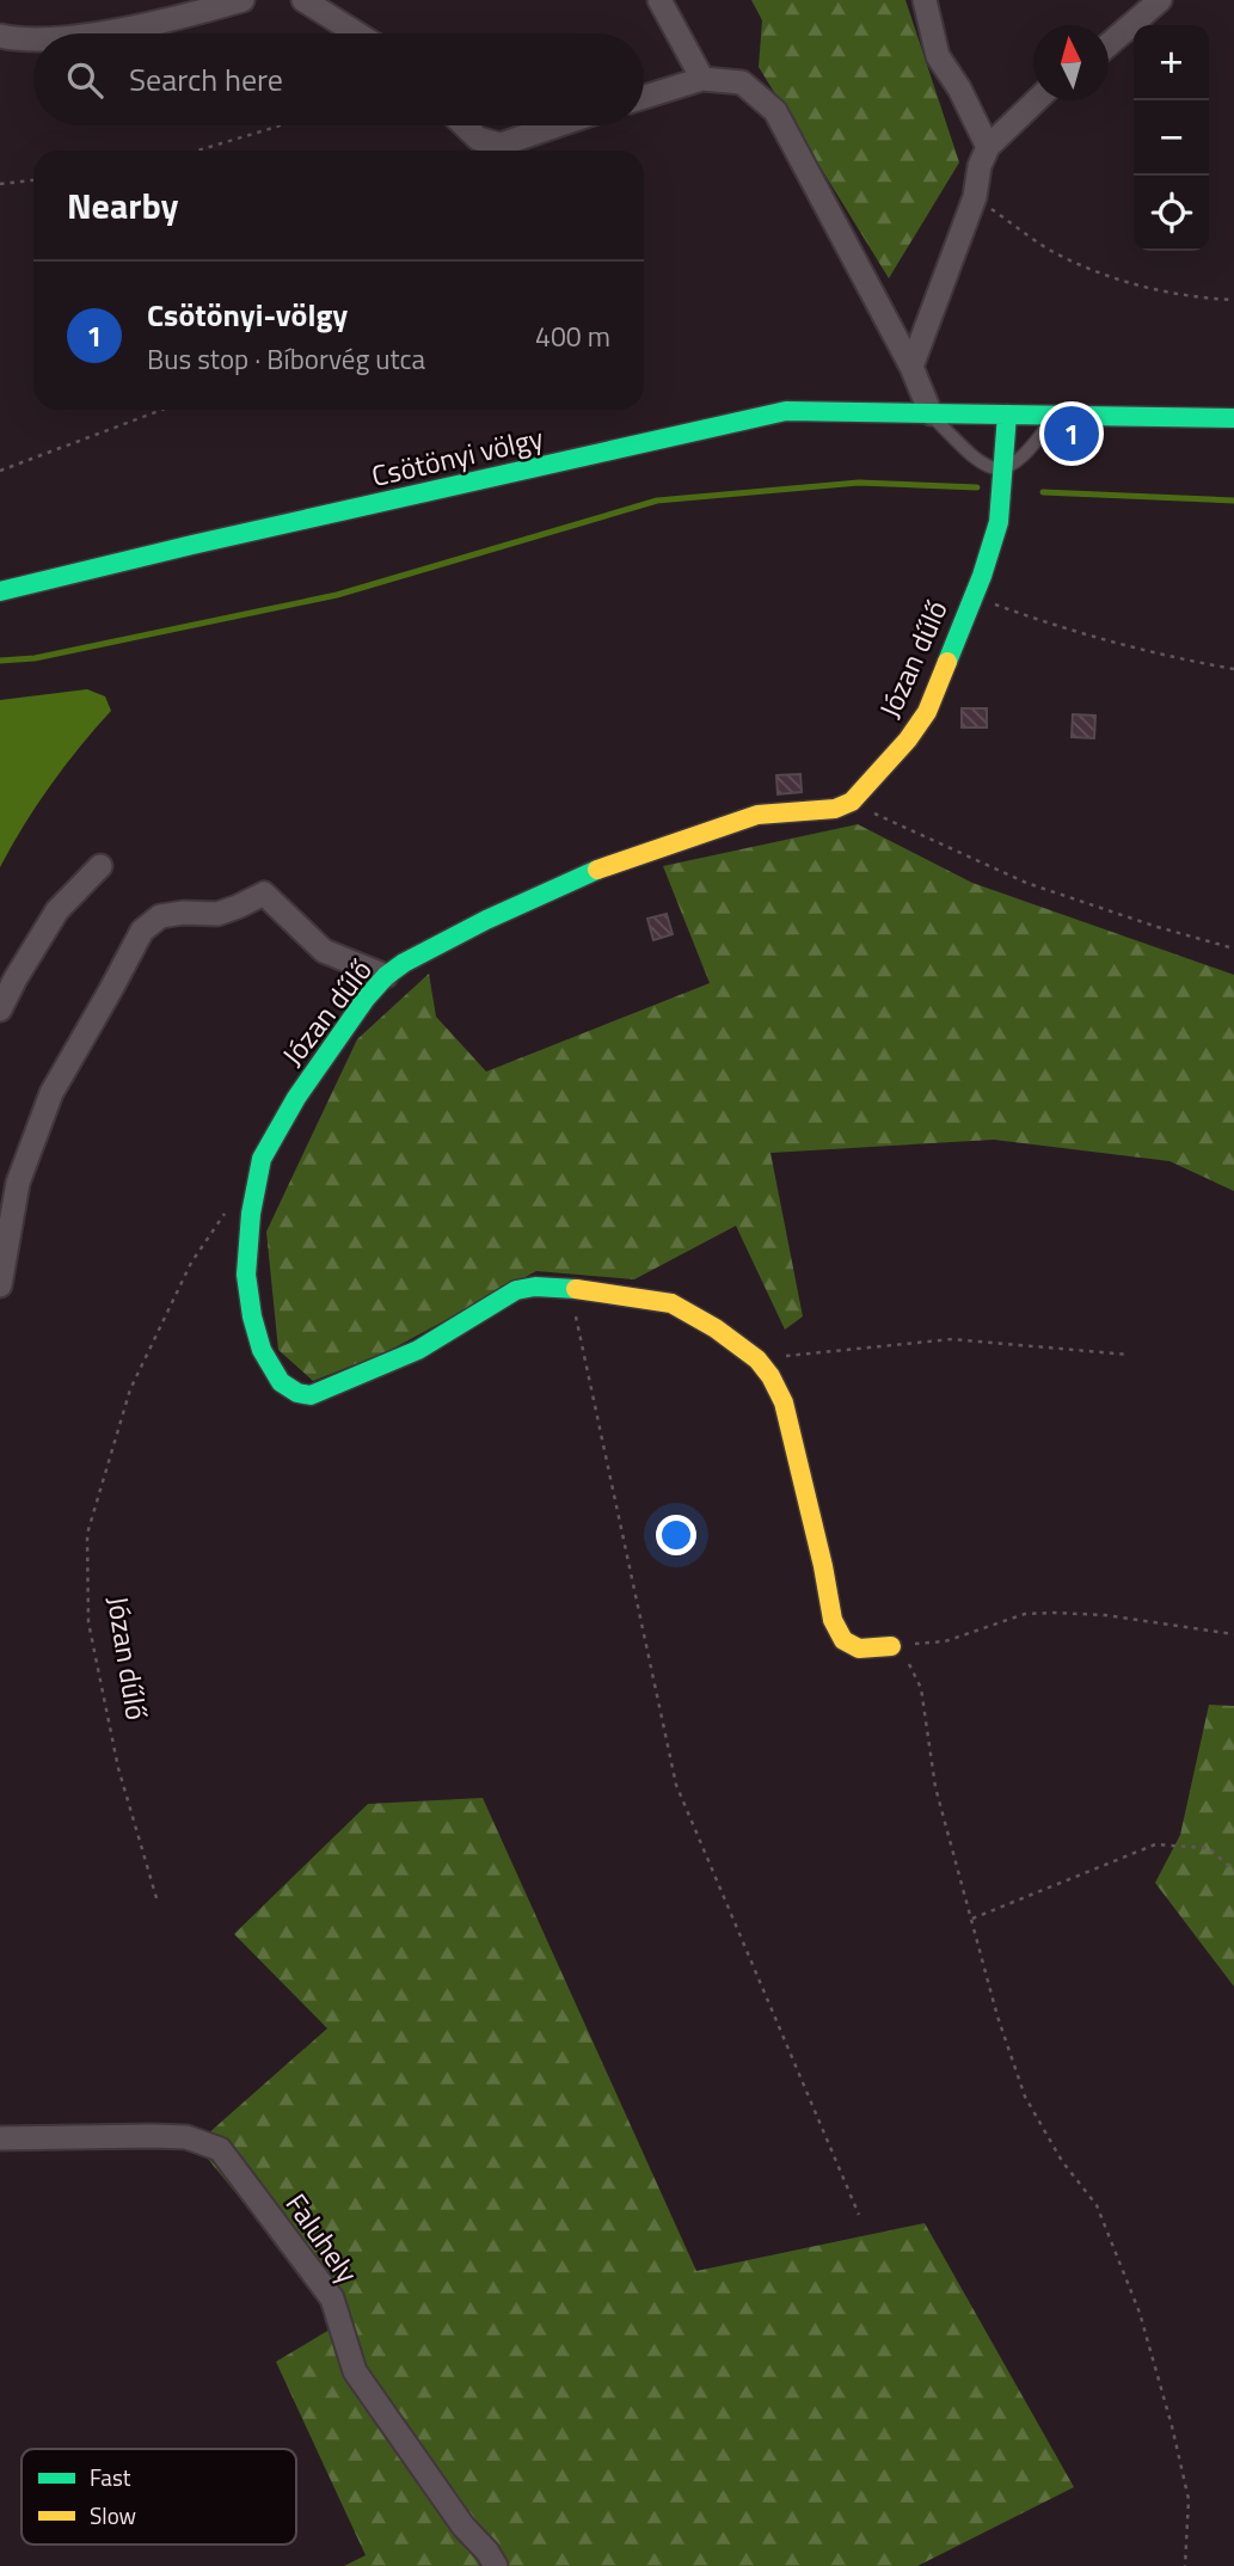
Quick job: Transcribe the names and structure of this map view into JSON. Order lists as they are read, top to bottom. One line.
{"streets":{"street":["Csötönyi völgy","Józan dűlő","Faluhely"]},"crossings":[["Csötönyi völgy","Józan dűlő"]],"legend":["Fast","Slow"],"north":"top","page":{"map_buttons":["+","−"],"search":"Search here","heading":"Nearby","list":[{"mark":"1","name":"Csötönyi-völgy","note":"Bus stop · Bíborvég utca","value":"400 m"}],"pins":"1"}}
